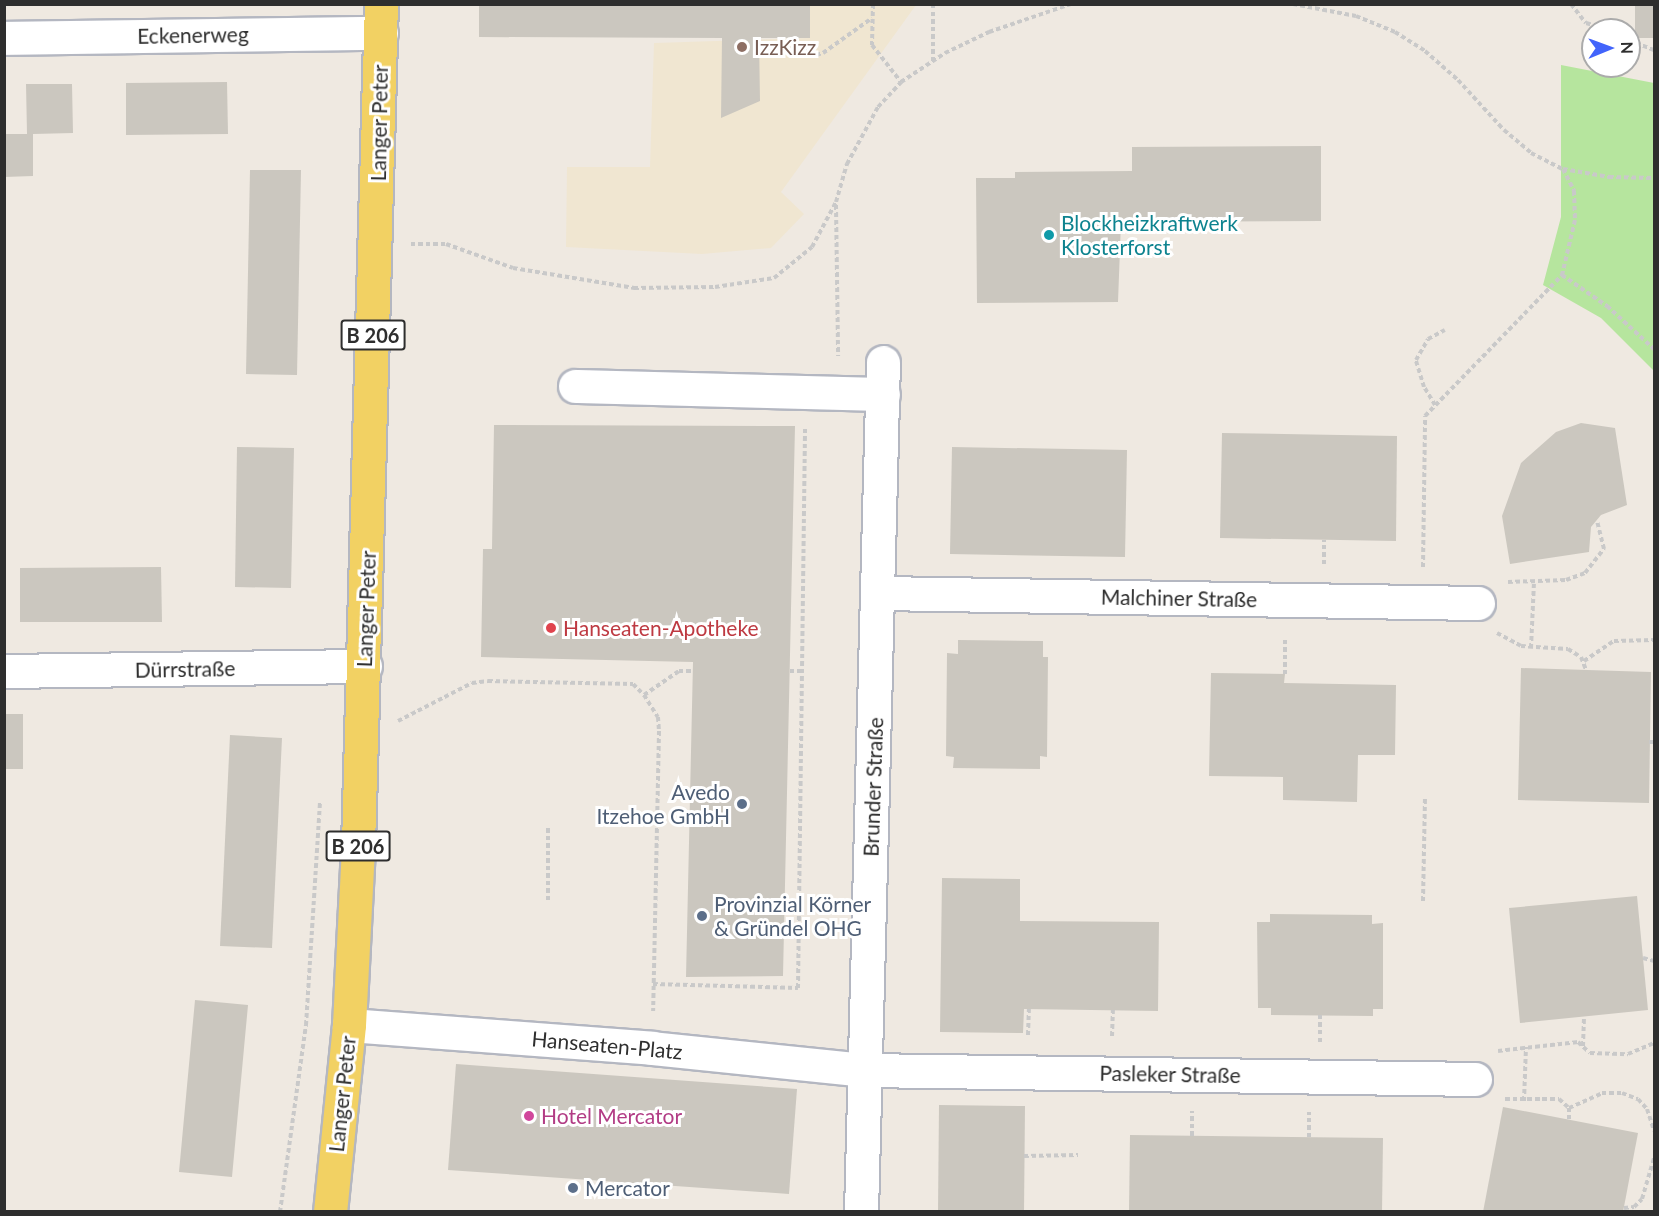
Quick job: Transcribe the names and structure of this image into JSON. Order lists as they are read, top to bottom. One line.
{"streets":{"main road":["Langer Peter","B 206"],"street":["Eckenerweg","Malchiner Straße","Dürrstraße","Brunder Straße","Hanseaten-Platz","Pasleker Straße"]},"crossings":[["Eckenerweg","Langer Peter"],["Langer Peter","Dürrstraße"],["Langer Peter","Hanseaten-Platz"],["Malchiner Straße","Brunder Straße"],["Brunder Straße","Hanseaten-Platz"],["Brunder Straße","Pasleker Straße"],["Hanseaten-Platz","Pasleker Straße"]],"places":["IzzKizz","Blockheizkraftwerk Klosterforst","Hanseaten-Apotheke","Avedo Itzehoe GmbH","Provinzial Körner & Gründel OHG","Hotel Mercator","Mercator"],"north":"right"}
